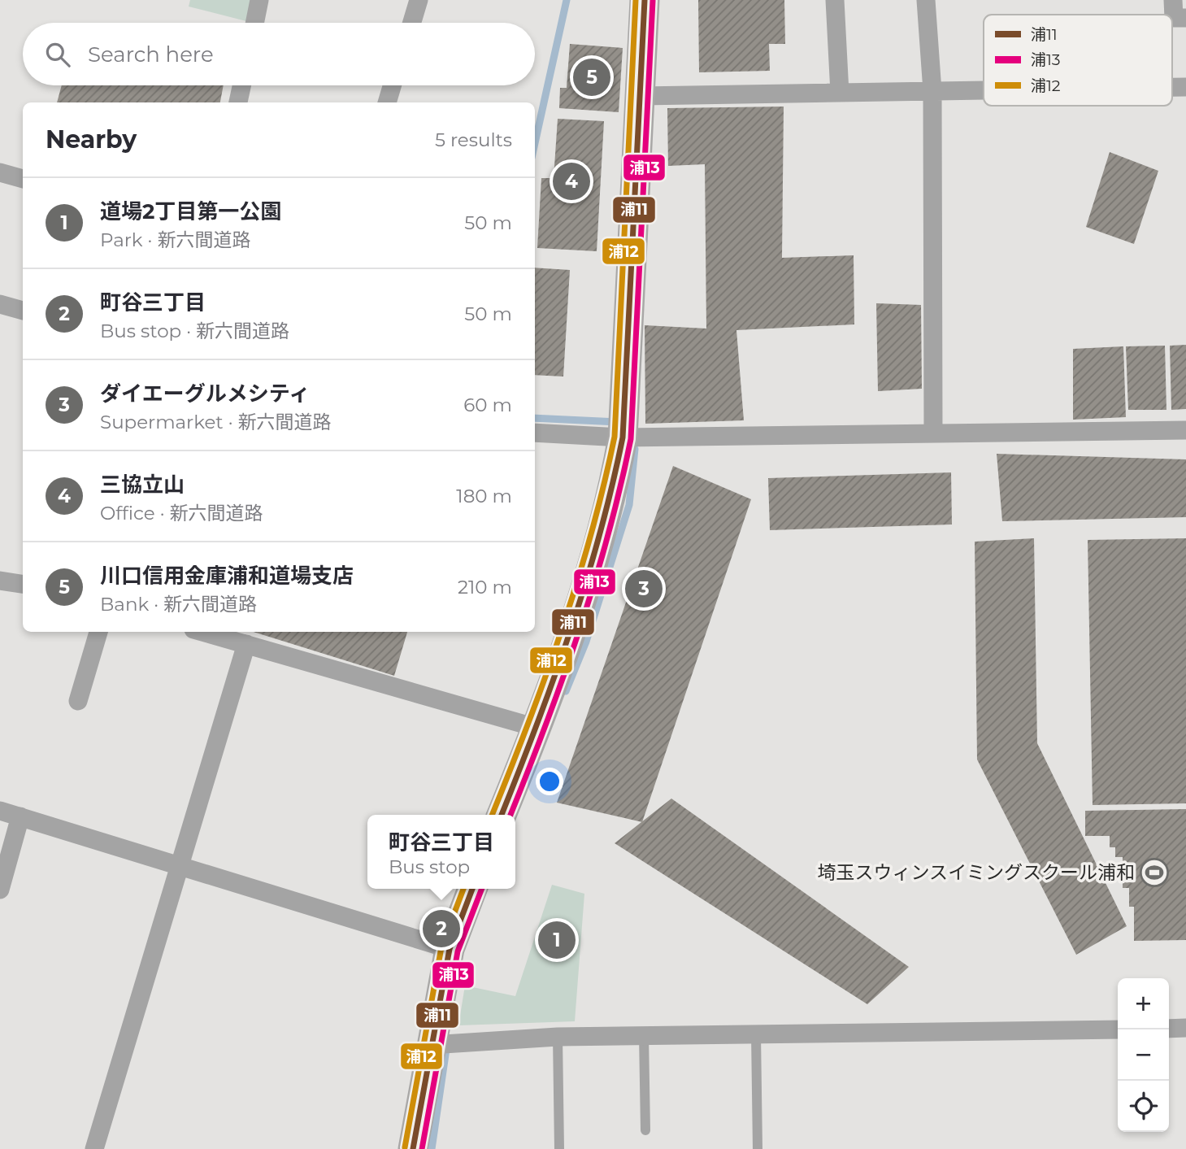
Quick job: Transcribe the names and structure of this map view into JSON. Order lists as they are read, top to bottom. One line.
{"places":{"sports":["埼玉スウィンスイミングスクール浦和"]},"lines":["transit line 浦11","transit line 浦12","transit line 浦13"],"legend":["浦11","浦13","浦12"],"page":{"search":"Search here","pins":["5","4","3","2","1"],"heading":["Nearby","5 results"],"list":[{"mark":"1","name":"道場2丁目第一公園","note":"Park · 新六間道路","value":"50 m"},{"mark":"2","name":"町谷三丁目","note":"Bus stop · 新六間道路","value":"50 m"},{"mark":"3","name":"ダイエーグルメシティ","note":"Supermarket · 新六間道路","value":"60 m"},{"mark":"4","name":"三協立山","note":"Office · 新六間道路","value":"180 m"},{"mark":"5","name":"川口信用金庫浦和道場支店","note":"Bank · 新六間道路","value":"210 m"}],"popup":["町谷三丁目","Bus stop"],"map_buttons":["+","−"]}}
